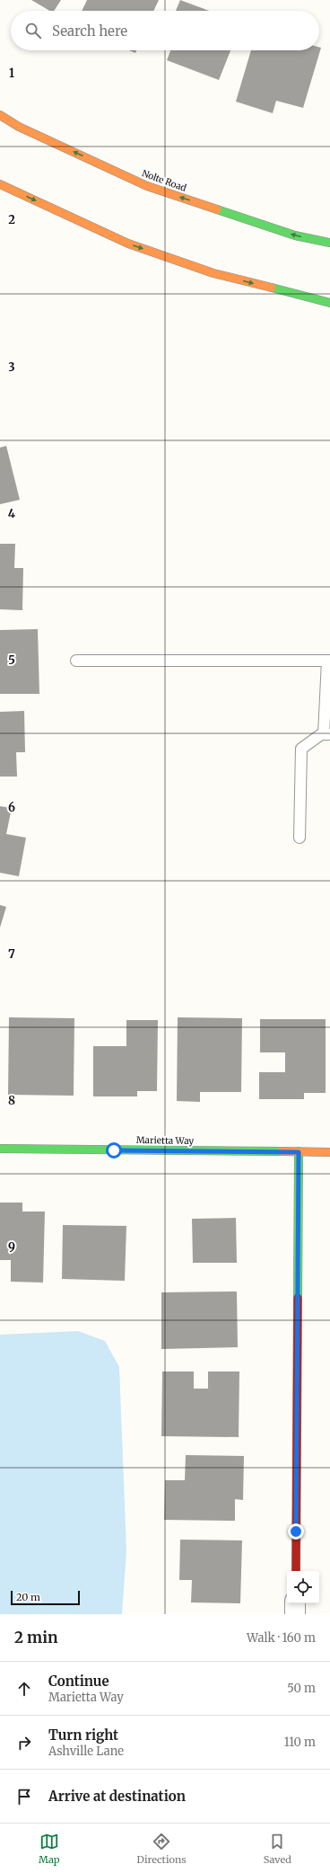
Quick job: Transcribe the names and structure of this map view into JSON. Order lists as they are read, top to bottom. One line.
{"streets":{"street":["Nolte Road","Marietta Way"]},"scale_bar":"20 m","page":{"search":"Search here","scale":"20 m","heading":["2 min","Walk · 160 m"],"list":[["Continue","Marietta Way","50 m"],["Turn right","Ashville Lane","110 m"],"Arrive at destination"],"nav":["Map","Directions","Saved"]},"grid":{"rows":["1","2","3","4","5","6","7","8","9"]}}
